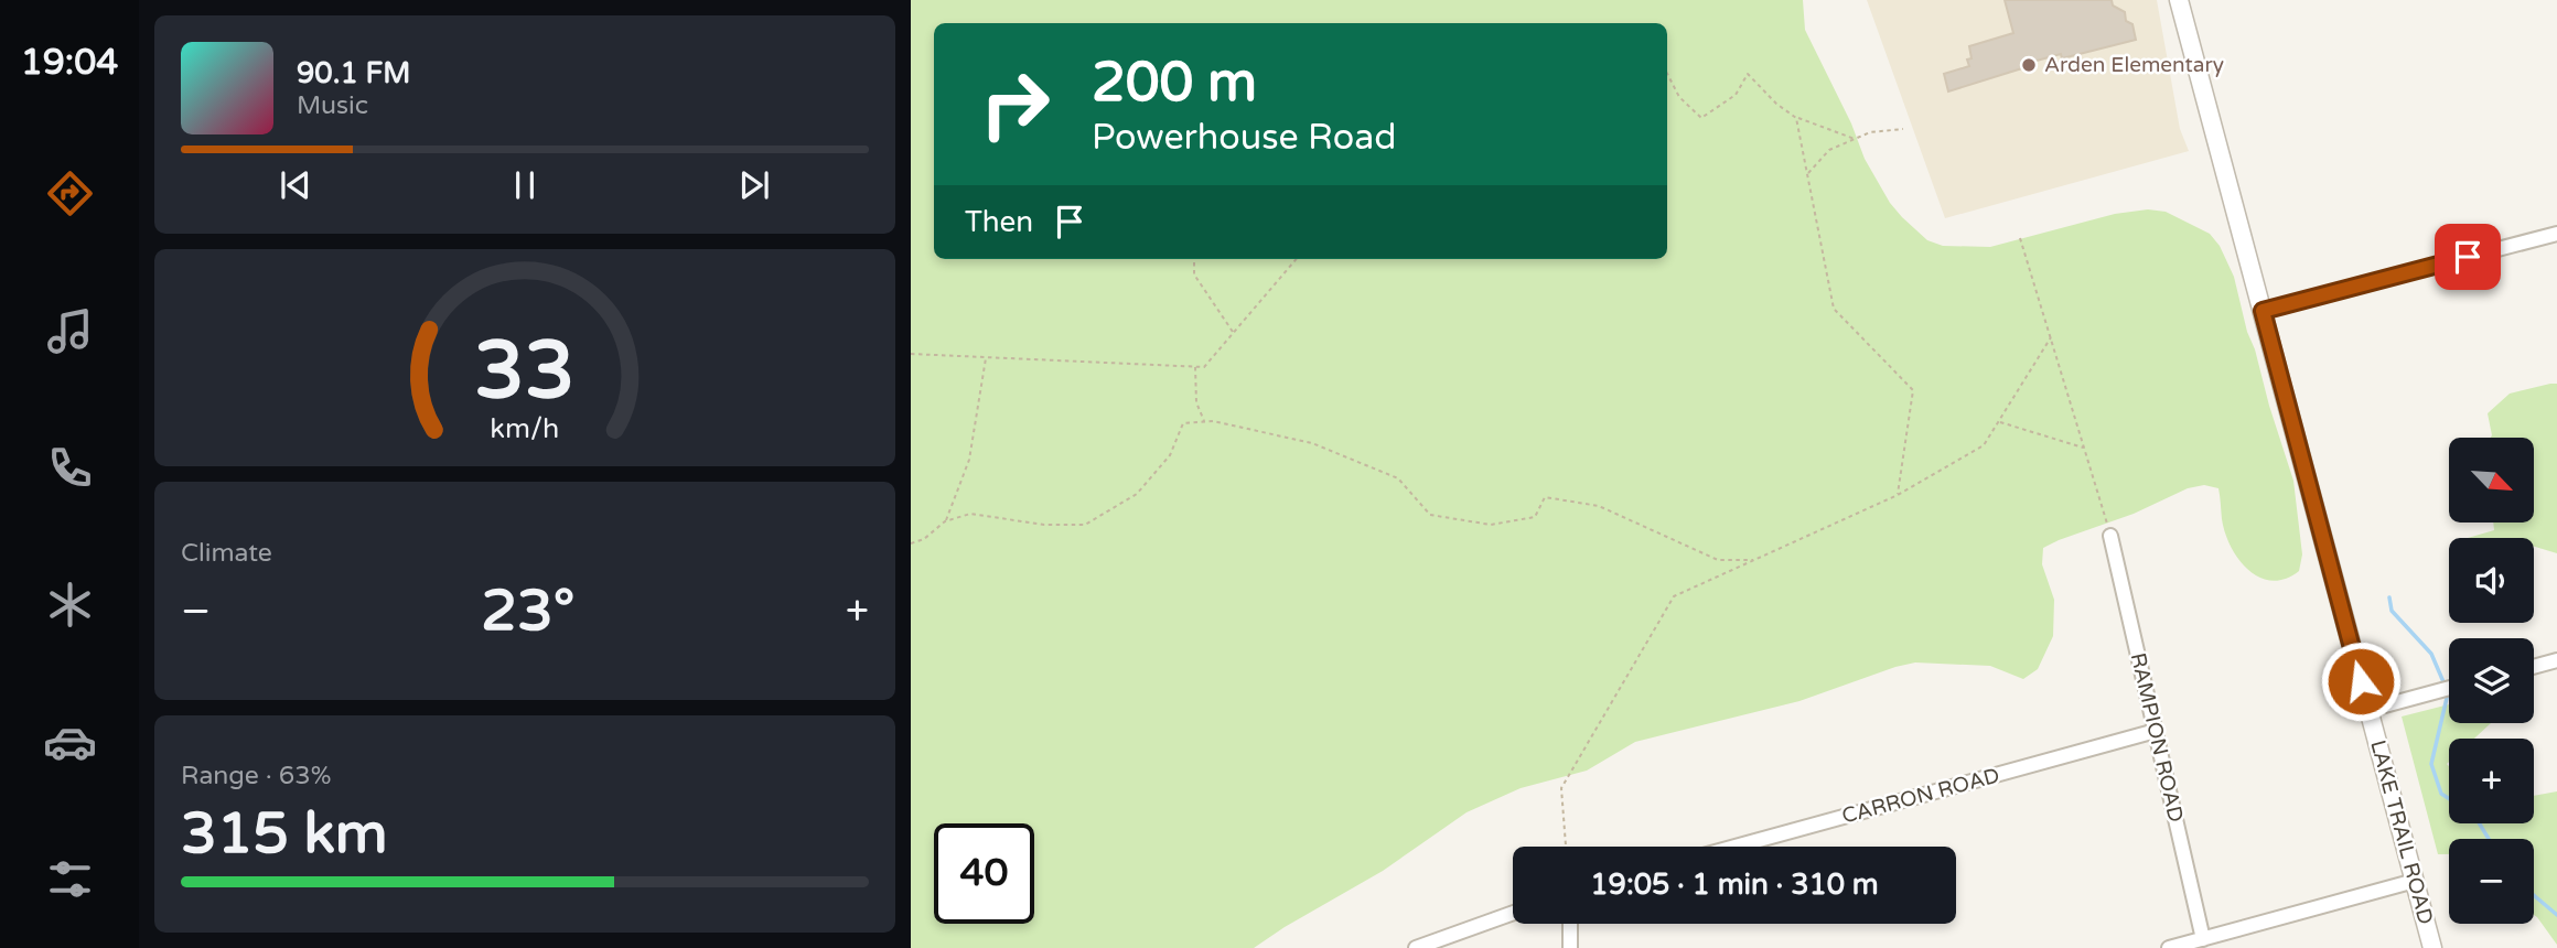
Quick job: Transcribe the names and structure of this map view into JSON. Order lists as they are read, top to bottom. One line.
{"streets":{"street":["RAMPION ROAD","CARRON ROAD","LAKE TRAIL ROAD"]},"crossings":[["RAMPION ROAD","CARRON ROAD"]],"places":["Arden Elementary"],"north":"bottom right","page":{"tabs":"19:04","turn":["200 m","Powerhouse Road"],"song":["90.1 FM","Music"],"then":"Then","map_buttons":["+","−"],"tile":["Climate",["Range · 63%","315 km"]],"heat":["−","23°","+"],"limit":"40","trip":"19:05 · 1 min · 310 m","gauge":["33","km/h"]}}
